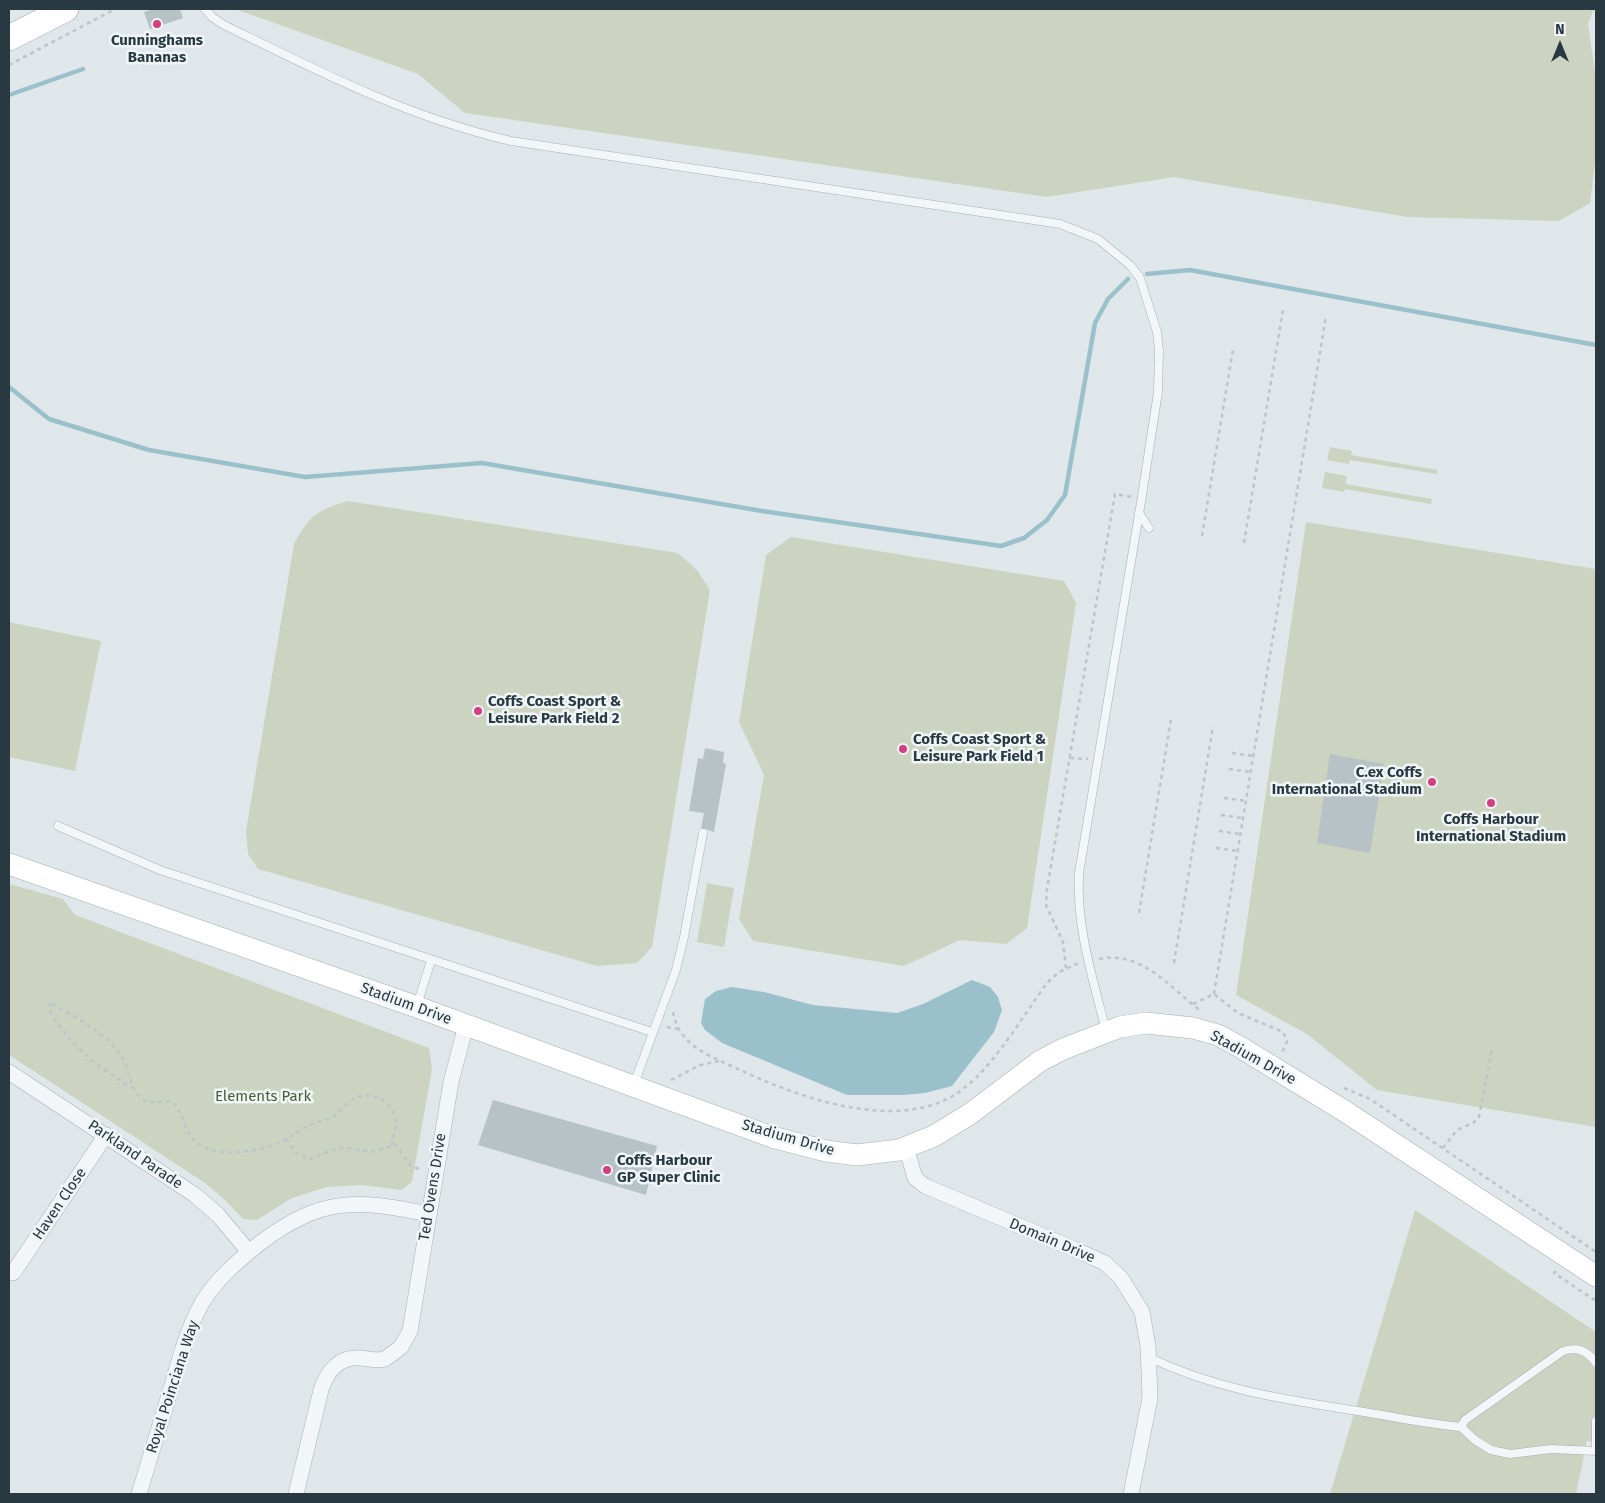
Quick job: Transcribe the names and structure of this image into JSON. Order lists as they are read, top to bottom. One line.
{"streets":{"main road":["Stadium Drive"],"street":["Parkland Parade","Ted Ovens Drive","Haven Close","Domain Drive","Royal Poinciana Way"]},"crossings":[["Stadium Drive","Ted Ovens Drive"],["Stadium Drive","Domain Drive"],["Parkland Parade","Haven Close"],["Parkland Parade","Royal Poinciana Way"],["Ted Ovens Drive","Royal Poinciana Way"]],"parks":["Elements Park"],"places":["Cunninghams Bananas","Coffs Coast Sport & Leisure Park Field 2","Coffs Coast Sport & Leisure Park Field 1","C.ex Coffs International Stadium","Coffs Harbour International Stadium","Coffs Harbour GP Super Clinic"],"north":"top"}
